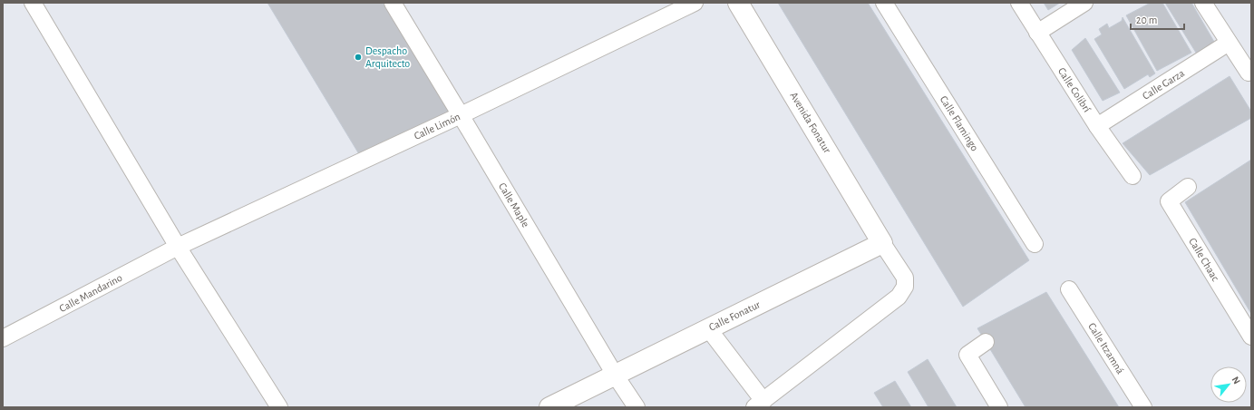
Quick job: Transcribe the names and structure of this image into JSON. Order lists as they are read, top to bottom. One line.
{"streets":{"main road":["Avenida Fonatur","Calle Fonatur"],"street":["Calle Garza","Calle Colibrí","Calle Flamingo","Calle Limón","Calle Maple","Calle Chaac","Calle Mandarino","Calle Itzamná"]},"crossings":[["Calle Garza","Calle Colibrí"],["Avenida Fonatur","Calle Fonatur"],["Calle Limón","Calle Maple"],["Calle Limón","Calle Mandarino"],["Calle Maple","Calle Fonatur"]],"places":["Despacho Arquitecto"],"scale_bar":"20 m","north":"top right"}
